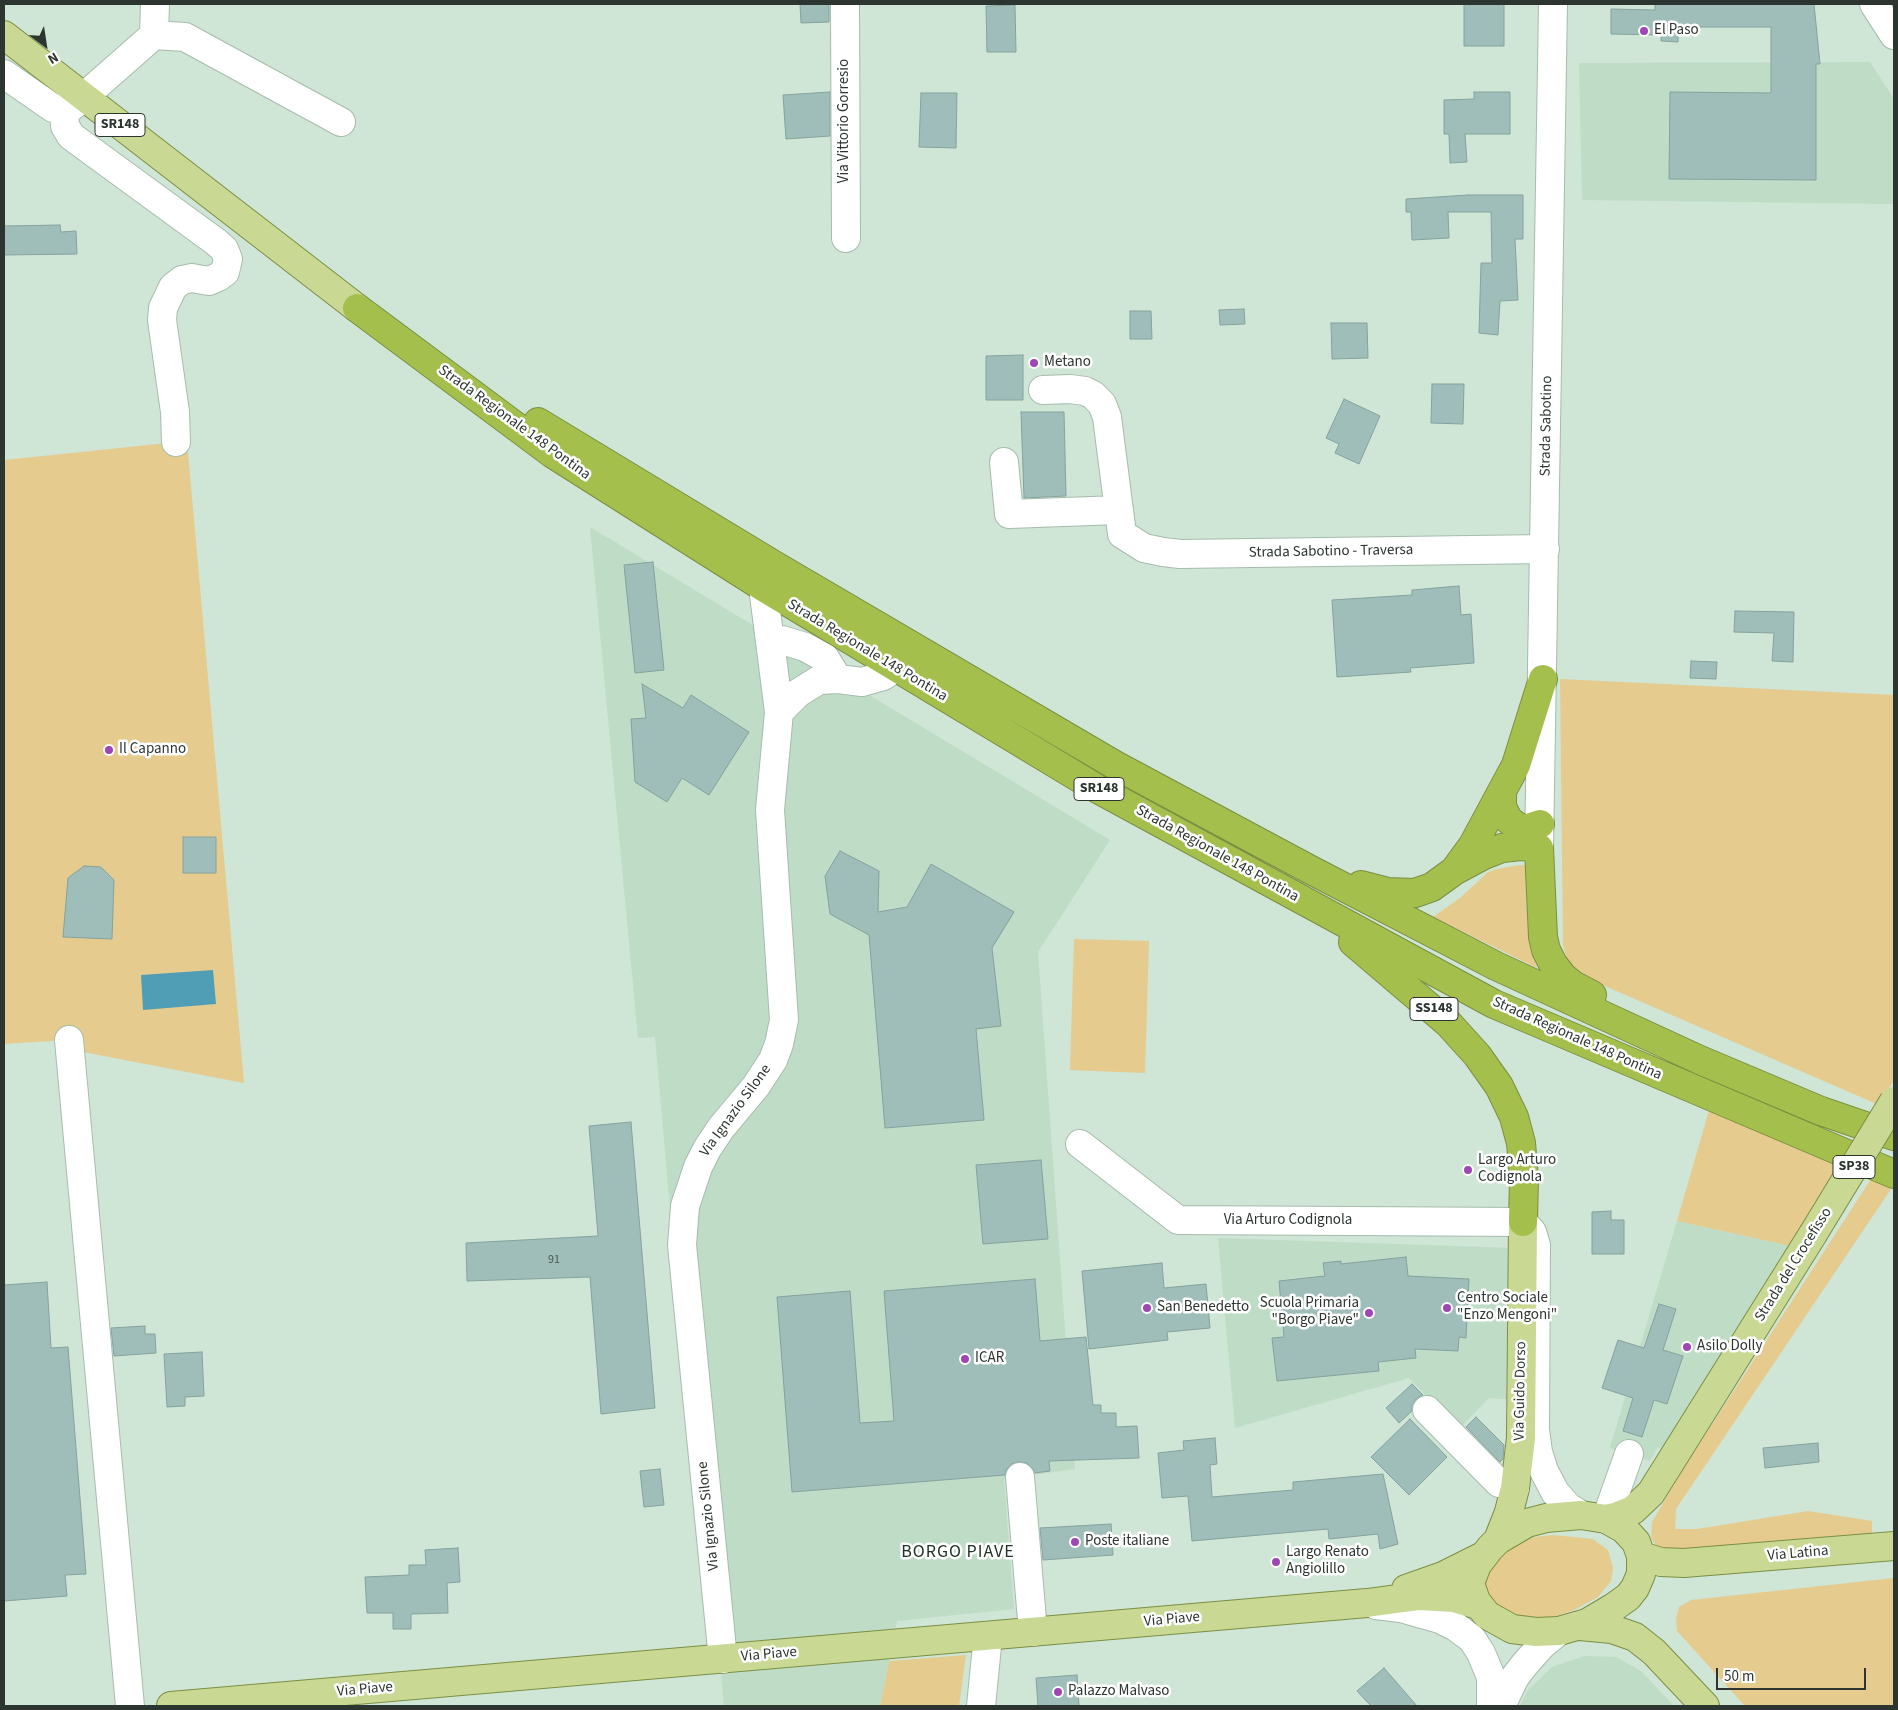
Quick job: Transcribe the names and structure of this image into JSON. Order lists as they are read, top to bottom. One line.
{"streets":{"highway":["SR148","Strada Regionale 148 Pontina","SS148"],"main road":["SP38","Strada del Crocefisso","Via Guido Dorso","Via Latina","Via Piave"],"street":["Via Vittorio Gorresio","Strada Sabotino","Strada Sabotino - Traversa","Via Ignazio Silone","Via Arturo Codignola"]},"crossings":[["Strada Regionale 148 Pontina","SS148"],["Strada Regionale 148 Pontina","Via Ignazio Silone"],["Strada Sabotino","Strada Sabotino - Traversa"],["SS148","Via Arturo Codignola"],["SS148","Via Guido Dorso"],["Via Ignazio Silone","Via Piave"],["Via Arturo Codignola","Via Guido Dorso"],["Strada del Crocefisso","Via Guido Dorso"],["Strada del Crocefisso","Via Latina"],["Strada del Crocefisso","Via Piave"],["Via Guido Dorso","Via Latina"],["Via Guido Dorso","Via Piave"],["Via Latina","Via Piave"]],"districts":["BORGO PIAVE"],"places":["El Paso","Metano","Il Capanno","Largo Arturo Codignola","San Benedetto","Centro Sociale \"Enzo Mengoni\"","Scuola Primaria \"Borgo Piave\"","Asilo Dolly","ICAR","Poste italiane","Largo Renato Angiolillo","Palazzo Malvaso"],"house_numbers":["91"],"scale_bar":"50 m","north":"bottom right"}
